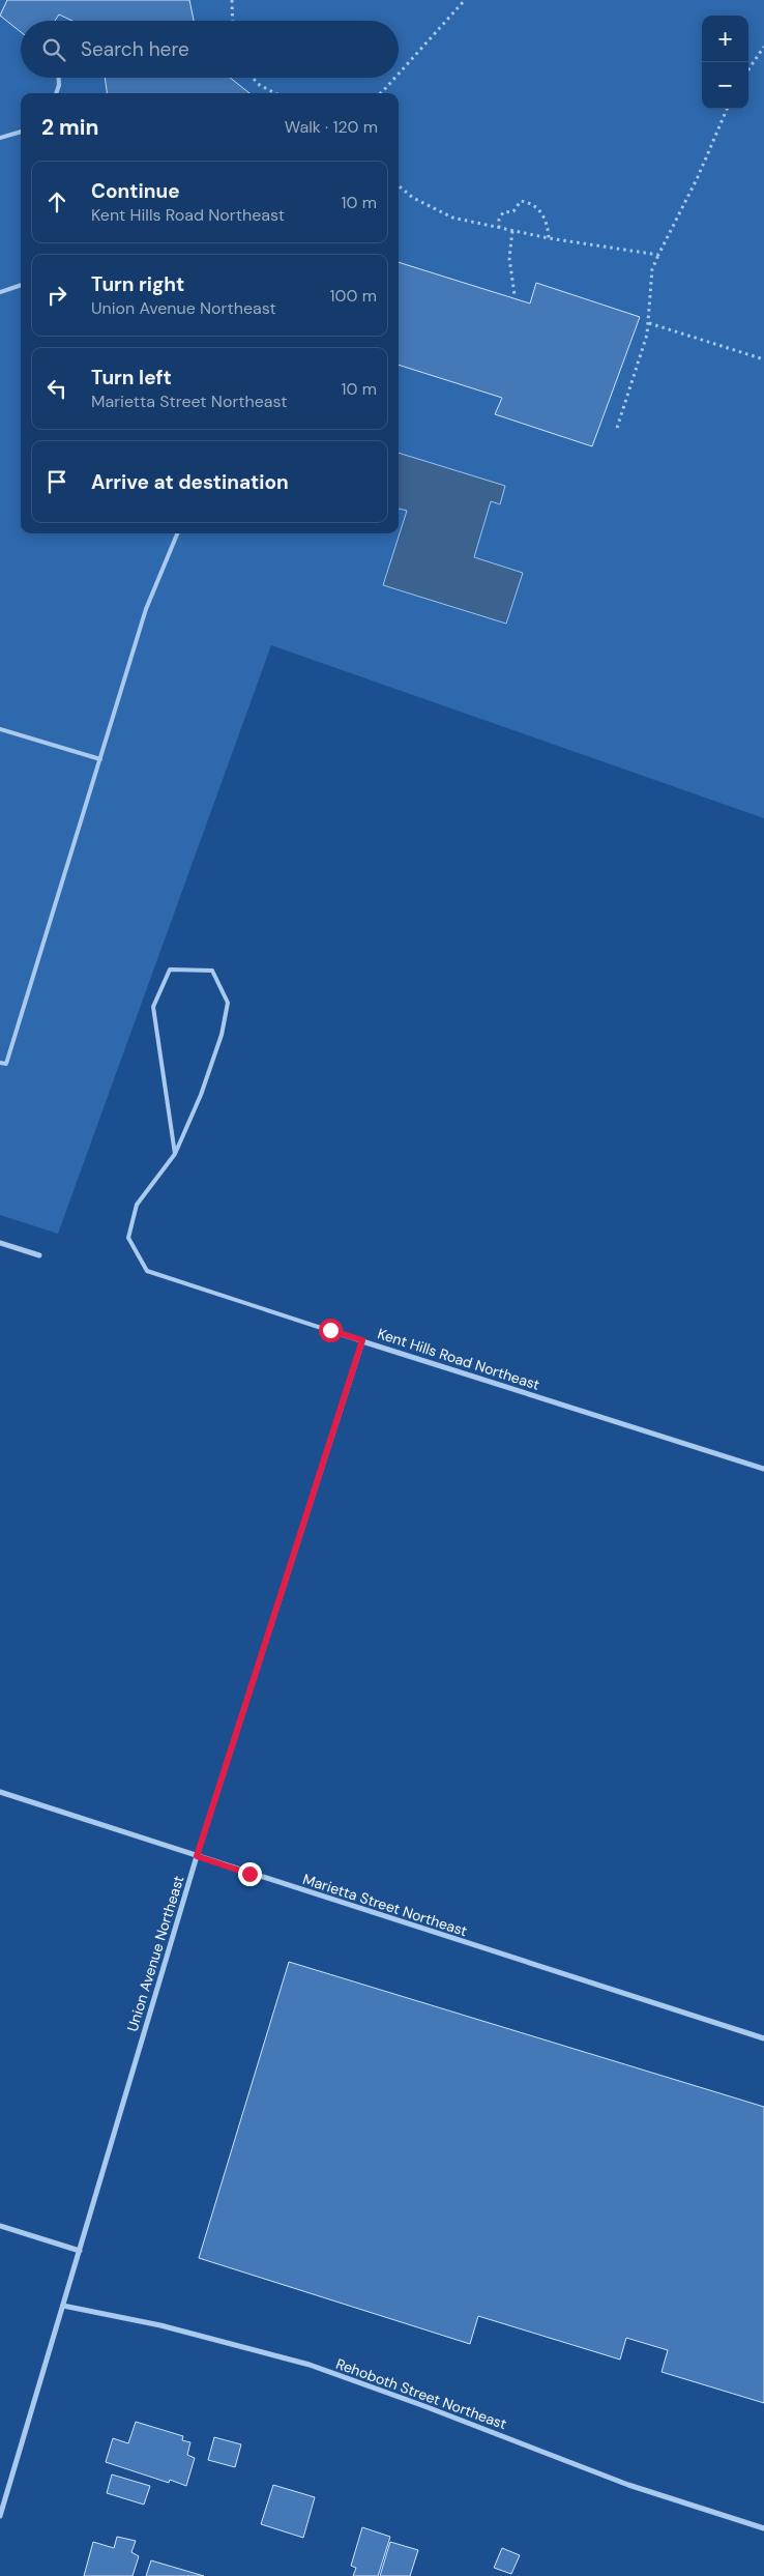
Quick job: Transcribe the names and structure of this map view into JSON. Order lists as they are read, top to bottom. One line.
{"streets":{"street":["Kent Hills Road Northeast","Marietta Street Northeast","Union Avenue Northeast","Rehoboth Street Northeast"]},"crossings":[["Kent Hills Road Northeast","Union Avenue Northeast"],["Marietta Street Northeast","Union Avenue Northeast"],["Union Avenue Northeast","Rehoboth Street Northeast"]],"page":{"map_buttons":["+","−"],"search":"Search here","heading":["2 min","Walk · 120 m"],"list":[["Continue","Kent Hills Road Northeast","10 m"],["Turn right","Union Avenue Northeast","100 m"],["Turn left","Marietta Street Northeast","10 m"],"Arrive at destination"]}}
